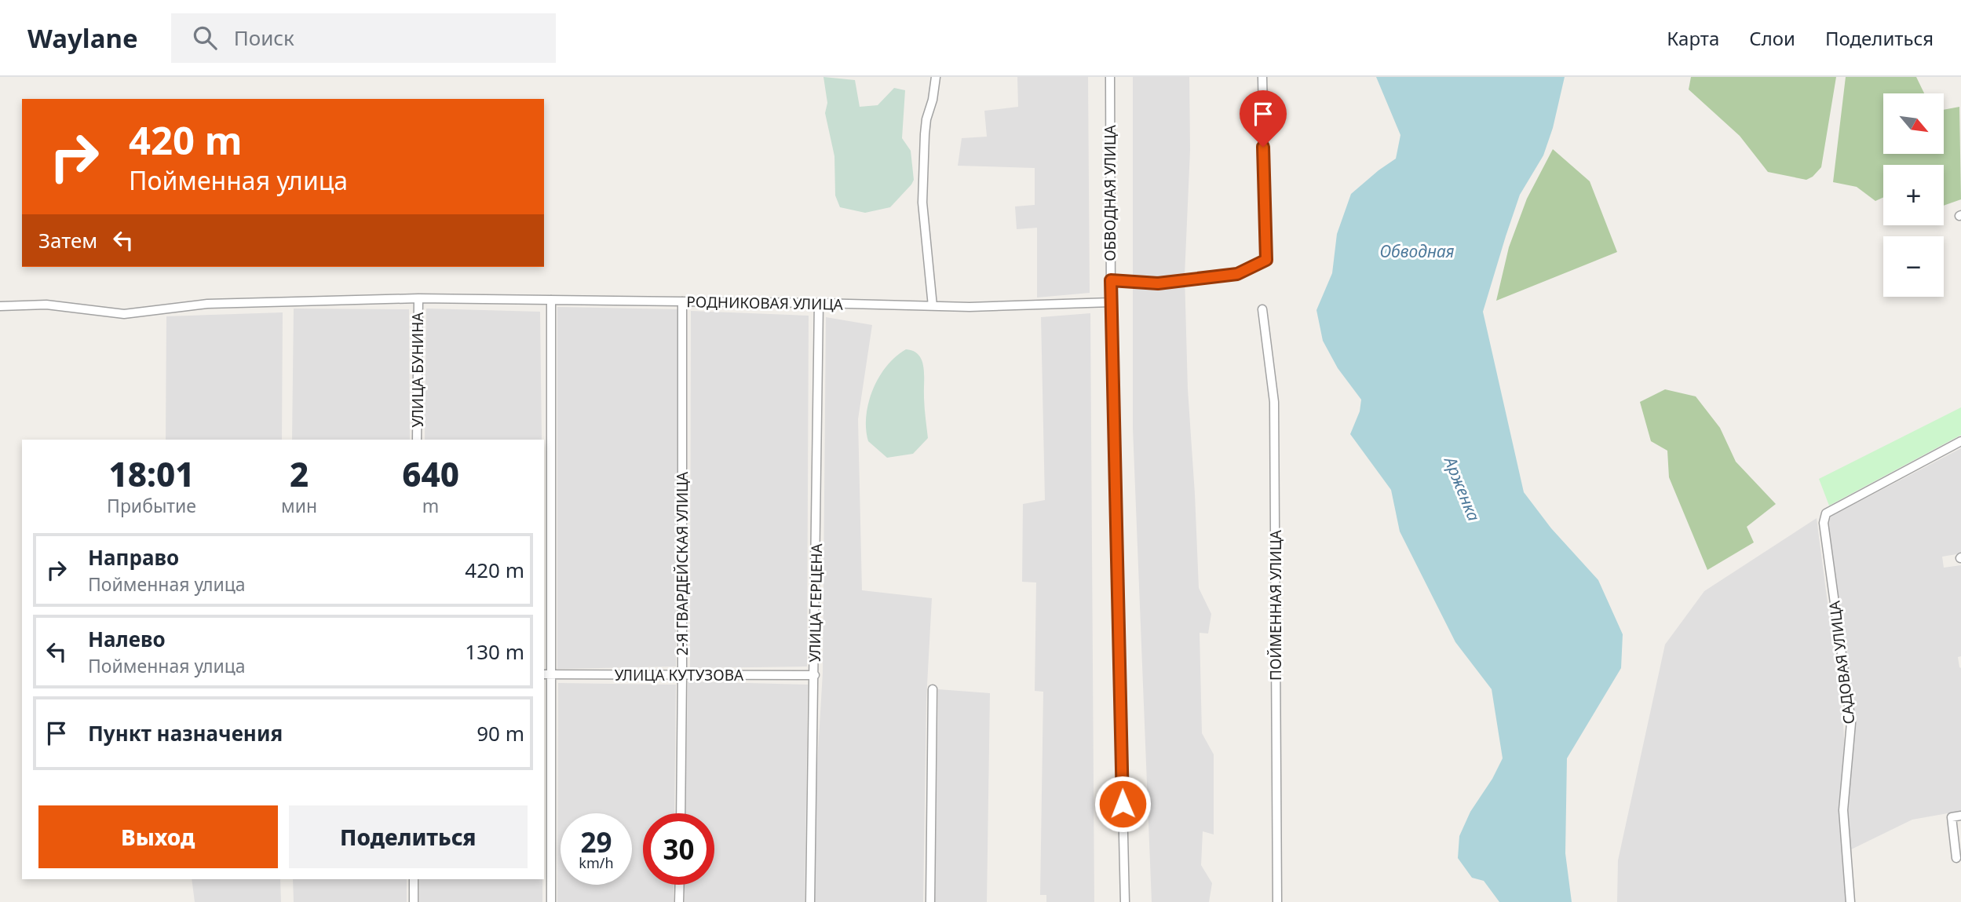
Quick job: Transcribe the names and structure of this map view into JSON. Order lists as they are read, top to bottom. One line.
{"streets":{"street":["ОБВОДНАЯ УЛИЦА","РОДНИКОВАЯ УЛИЦА","УЛИЦА БУНИНА","2-Я ГВАРДЕЙСКАЯ УЛИЦА","УЛИЦА ГЕРЦЕНА","ПОЙМЕННАЯ УЛИЦА","САДОВАЯ УЛИЦА","УЛИЦА КУТУЗОВА"]},"crossings":[["ОБВОДНАЯ УЛИЦА","РОДНИКОВАЯ УЛИЦА"],["РОДНИКОВАЯ УЛИЦА","УЛИЦА БУНИНА"],["РОДНИКОВАЯ УЛИЦА","2-Я ГВАРДЕЙСКАЯ УЛИЦА"],["РОДНИКОВАЯ УЛИЦА","УЛИЦА ГЕРЦЕНА"],["2-Я ГВАРДЕЙСКАЯ УЛИЦА","УЛИЦА КУТУЗОВА"],["УЛИЦА ГЕРЦЕНА","УЛИЦА КУТУЗОВА"]],"water":["Обводная","Арженка"],"north":"bottom right","page":{"header":"Waylane","search":"Поиск","nav":["Карта","Слои","Поделиться"],"map_buttons":["+","−"],"turn":["420 m","Пойменная улица"],"then":"Затем","eta":["18:01","Прибытие","2","мин","640","m"],"list":[{"name":"Направо","note":"Пойменная улица","value":"420 m"},{"name":"Налево","note":"Пойменная улица","value":"130 m"},{"name":"Пункт назначения","value":"90 m"}],"buttons":["Выход","Поделиться"],"speed":"29 km/h","limit":"30"}}
